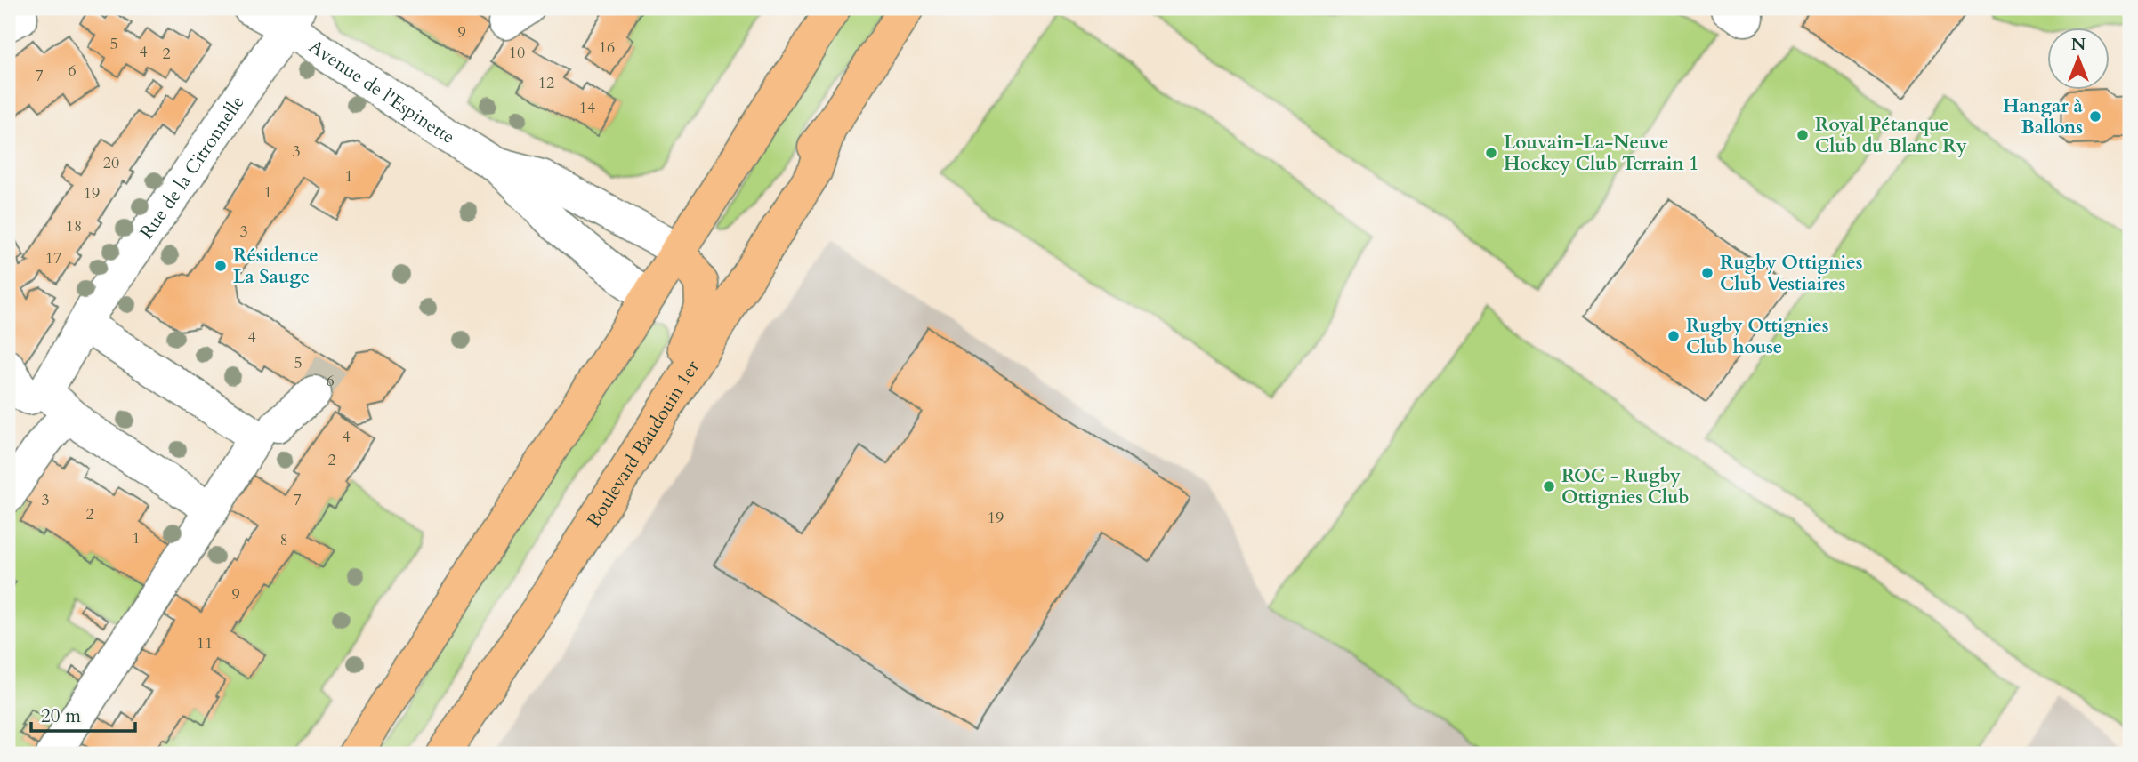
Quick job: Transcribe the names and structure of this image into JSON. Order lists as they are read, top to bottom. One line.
{"streets":{"main road":["Boulevard Baudouin 1er"],"street":["Avenue de l'Espinette","Rue de la Citronnelle"]},"crossings":[["Avenue de l'Espinette","Rue de la Citronnelle"],["Avenue de l'Espinette","Boulevard Baudouin 1er"]],"places":["Hangar à Ballons","Royal Pétanque Club du Blanc Ry","Louvain-La-Neuve Hockey Club Terrain 1","Résidence La Sauge","Rugby Ottignies Club Vestiaires","Rugby Ottignies Club house","ROC - Rugby Ottignies Club"],"house_numbers":["9","5","16","4","10","2","6","7","12","14","3","20","1","1","19","18","3","17","4","5","6","4","2","3","7","2","19","1","8","9","11"],"scale_bar":"20 m","north":"top"}
